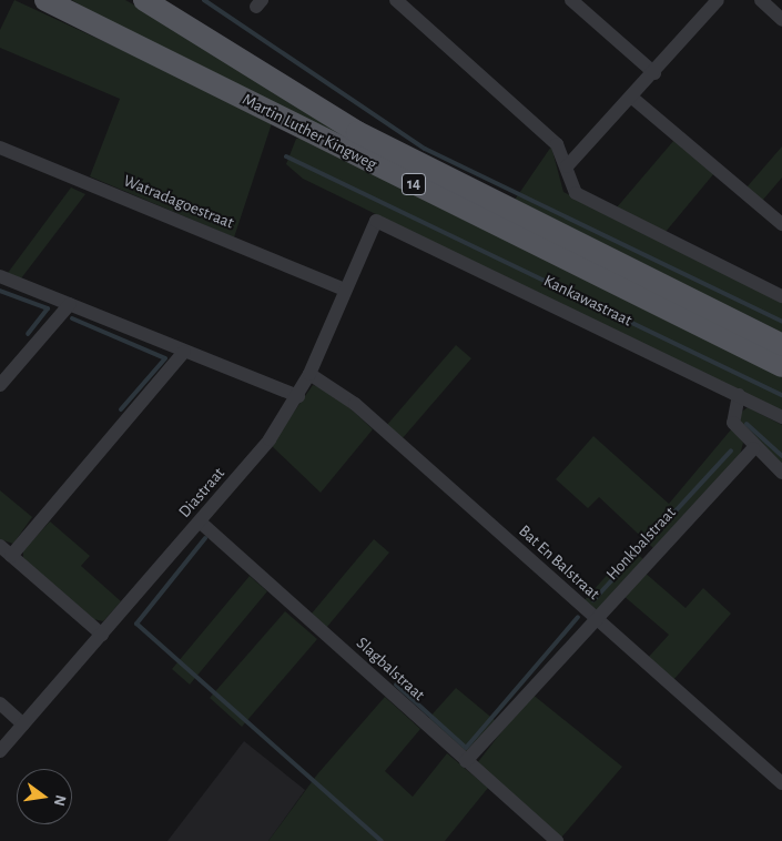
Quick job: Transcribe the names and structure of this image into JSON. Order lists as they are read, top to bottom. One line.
{"streets":{"main road":["Martin Luther Kingweg","14"],"street":["Watradagoestraat","Kankawastraat","Diastraat","Honkbalstraat","Bat En Balstraat","Slagbalstraat"]},"crossings":[["Watradagoestraat","Diastraat"],["Kankawastraat","Diastraat"],["Diastraat","Bat En Balstraat"],["Diastraat","Slagbalstraat"],["Honkbalstraat","Bat En Balstraat"],["Honkbalstraat","Slagbalstraat"]],"north":"right"}
